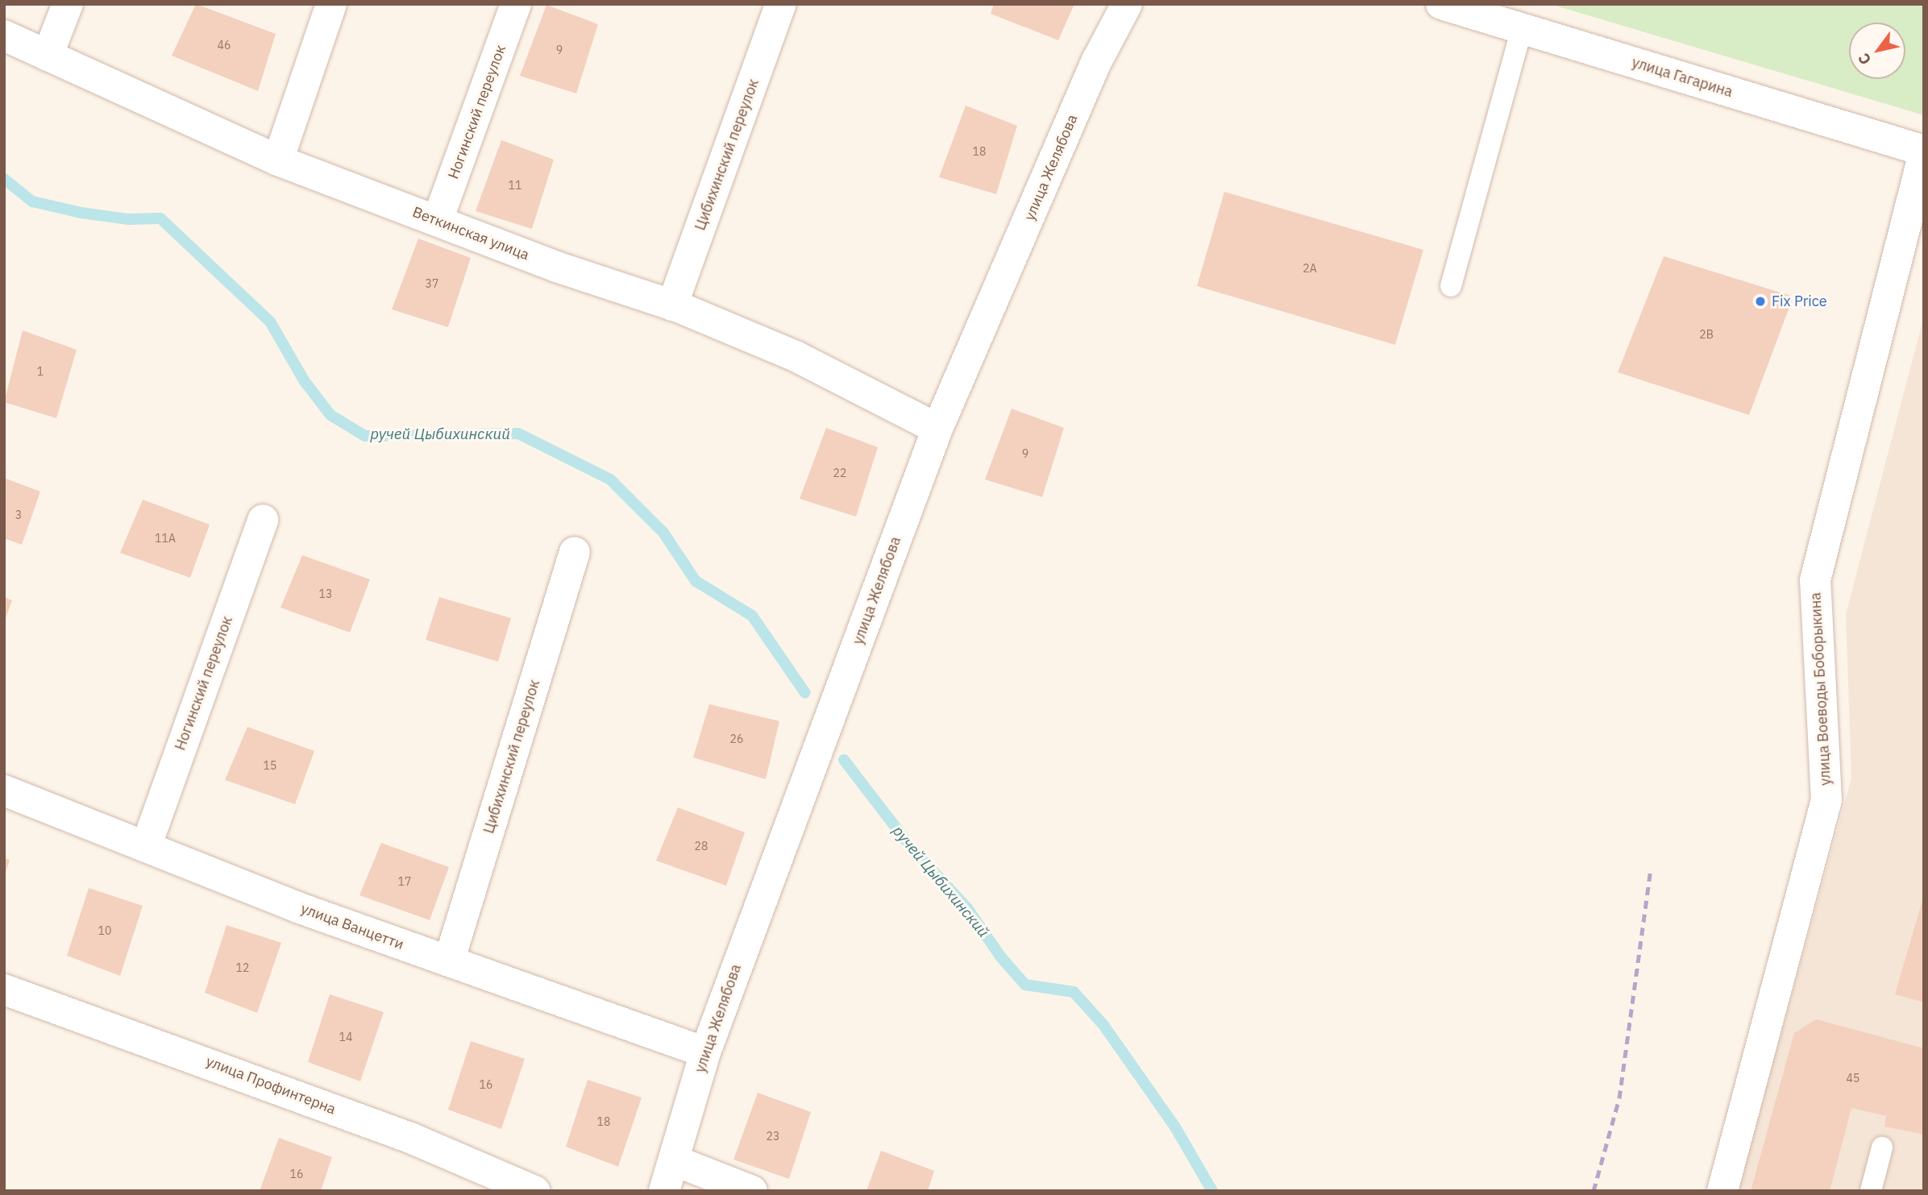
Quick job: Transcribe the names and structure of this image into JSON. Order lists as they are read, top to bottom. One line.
{"streets":{"street":["улица Гагарина","Ногинский переулок","Цибихинский переулок","улица Желябова","Веткинская улица","улица Воеводы Боборыкина","улица Ванцетти","улица Профинтерна"]},"crossings":[["улица Гагарина","улица Воеводы Боборыкина"],["Ногинский переулок","Веткинская улица"],["Ногинский переулок","улица Ванцетти"],["Цибихинский переулок","Веткинская улица"],["Цибихинский переулок","улица Ванцетти"],["улица Желябова","Веткинская улица"],["улица Желябова","улица Ванцетти"]],"water":["ручей Цыбихинский"],"places":["Fix Price"],"house_numbers":["46","9","18","11","2А","37","2В","1","9","22","3","11А","13","26","15","28","17","10","12","14","45","16","18","23","16"],"north":"bottom left"}
